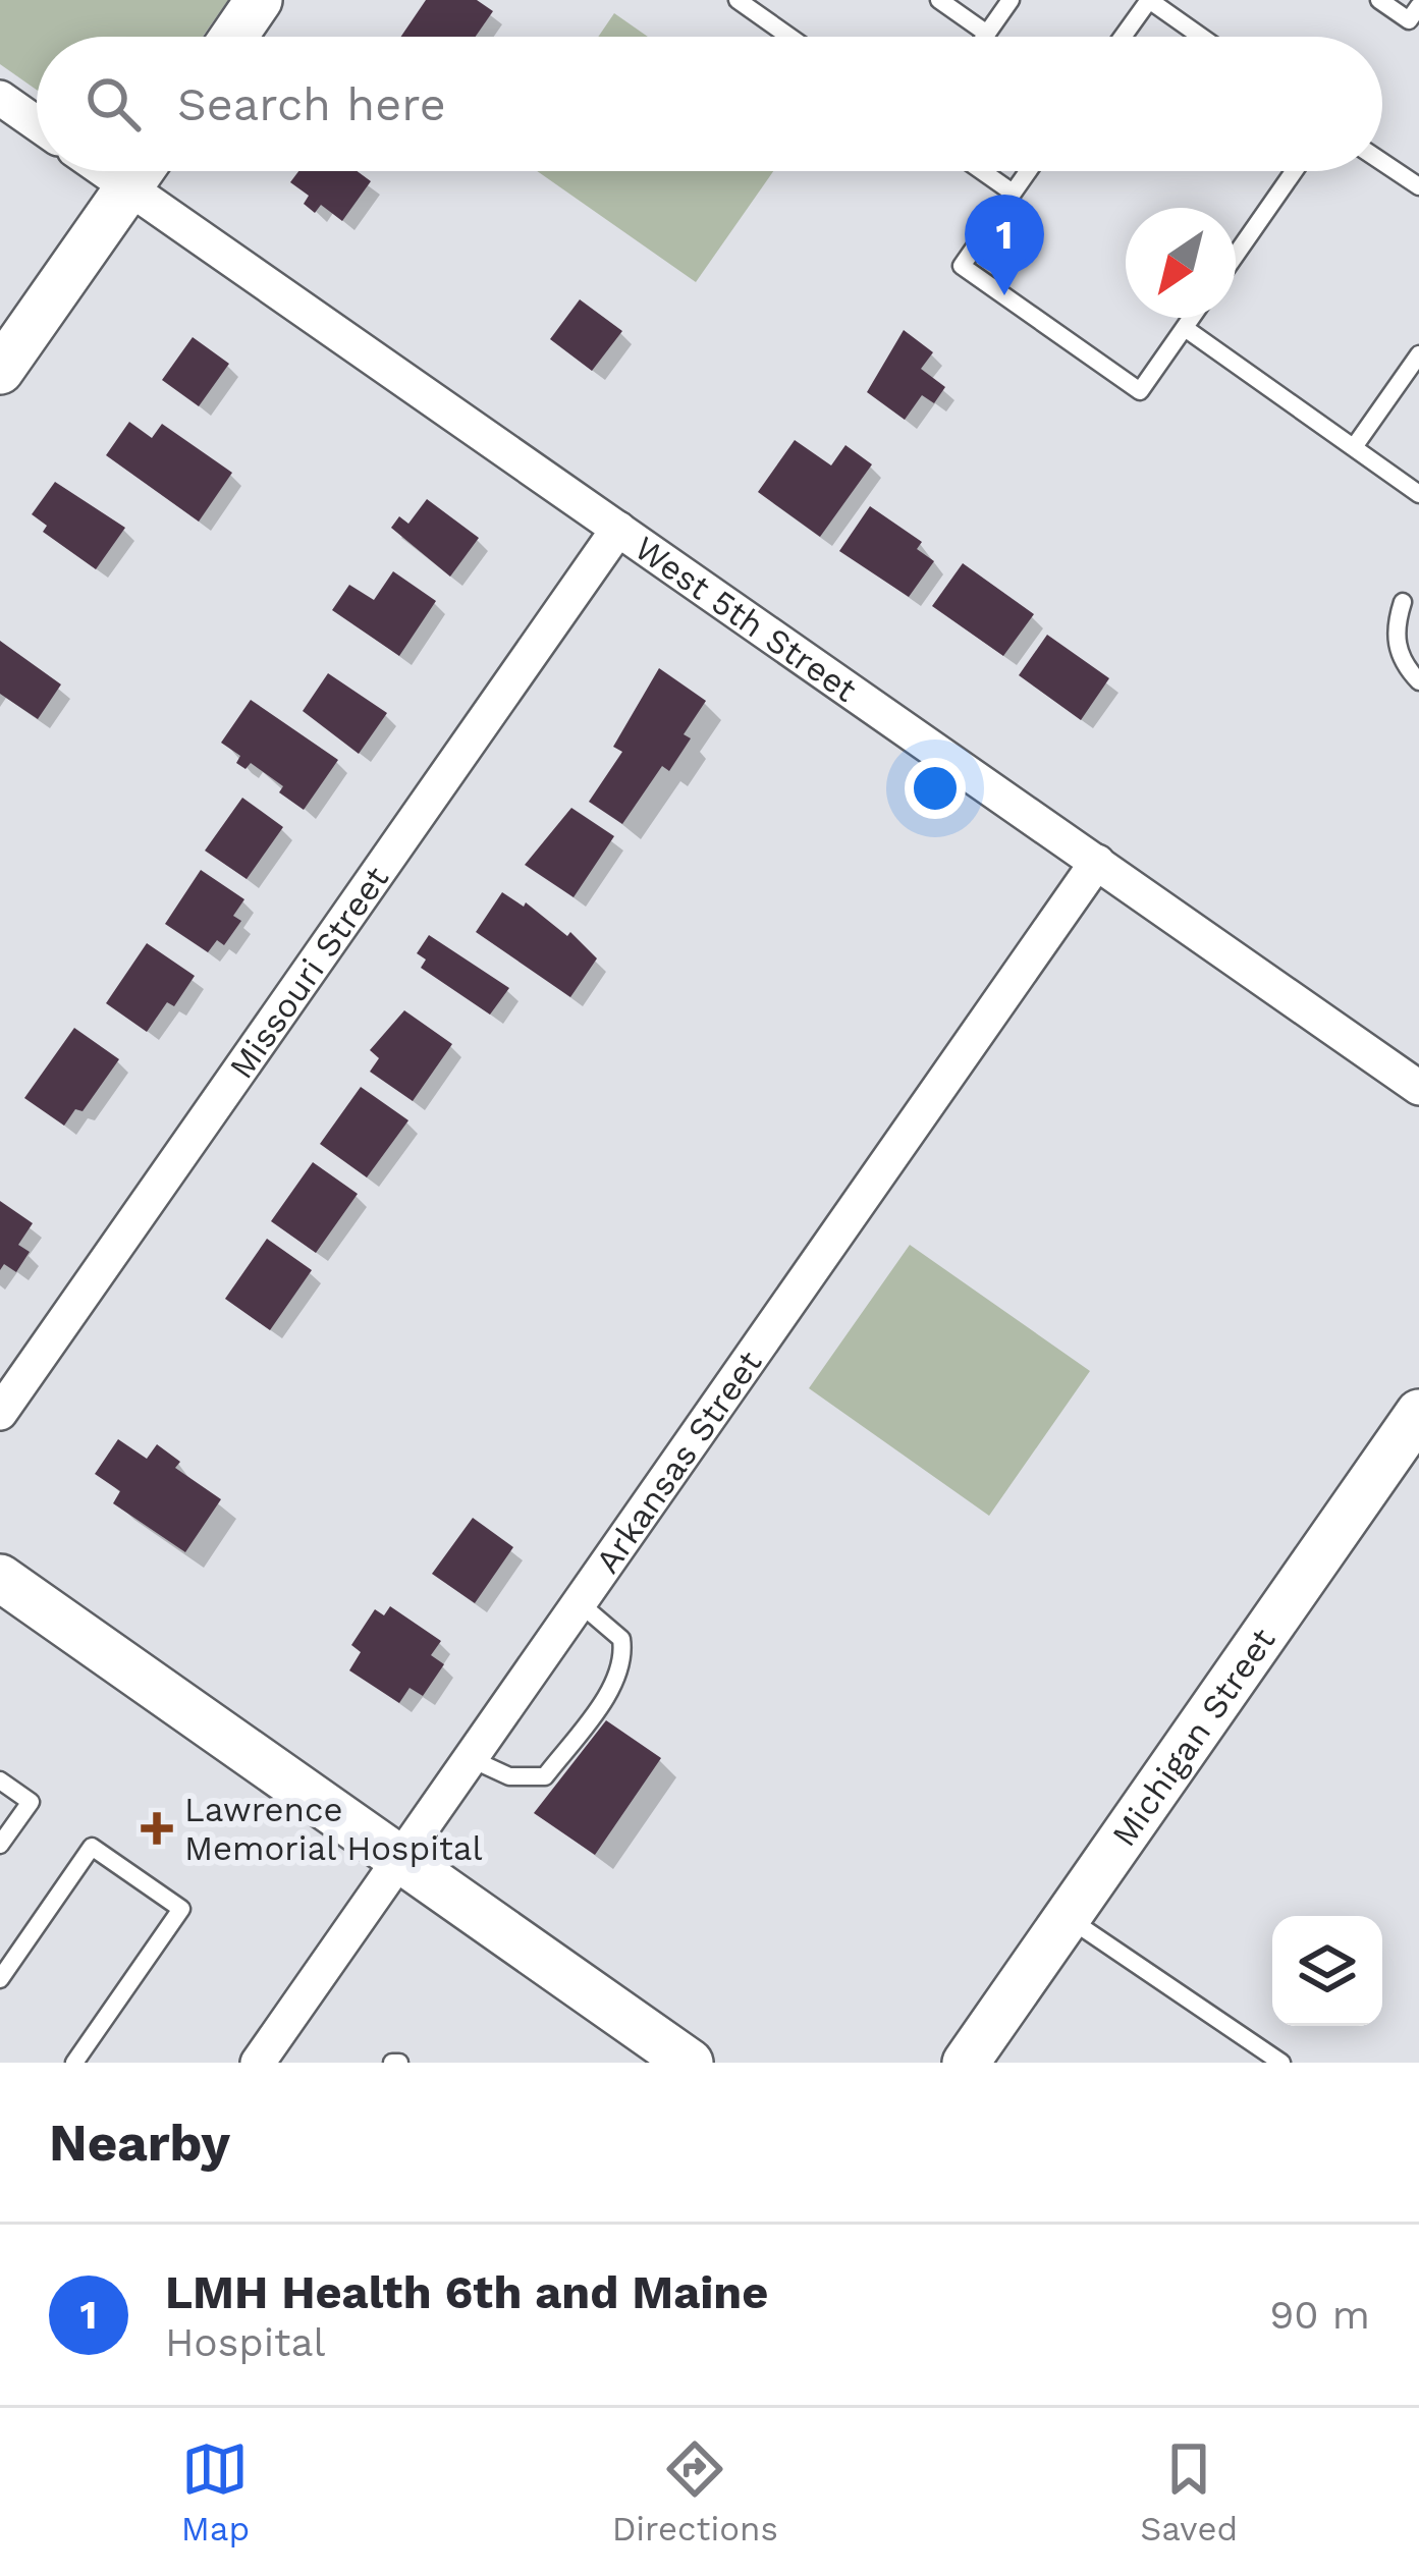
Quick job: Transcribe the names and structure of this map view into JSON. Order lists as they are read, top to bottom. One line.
{"streets":{"street":["West 5th Street","Missouri Street","Arkansas Street","Michigan Street"]},"crossings":[["West 5th Street","Missouri Street"],["West 5th Street","Arkansas Street"]],"places":{"health":["Lawrence Memorial Hospital"]},"north":"bottom left","page":{"search":"Search here","pins":"1","heading":"Nearby","list":[{"mark":"1","name":"LMH Health 6th and Maine","note":"Hospital","value":"90 m"}],"nav":["Map","Directions","Saved"]}}
